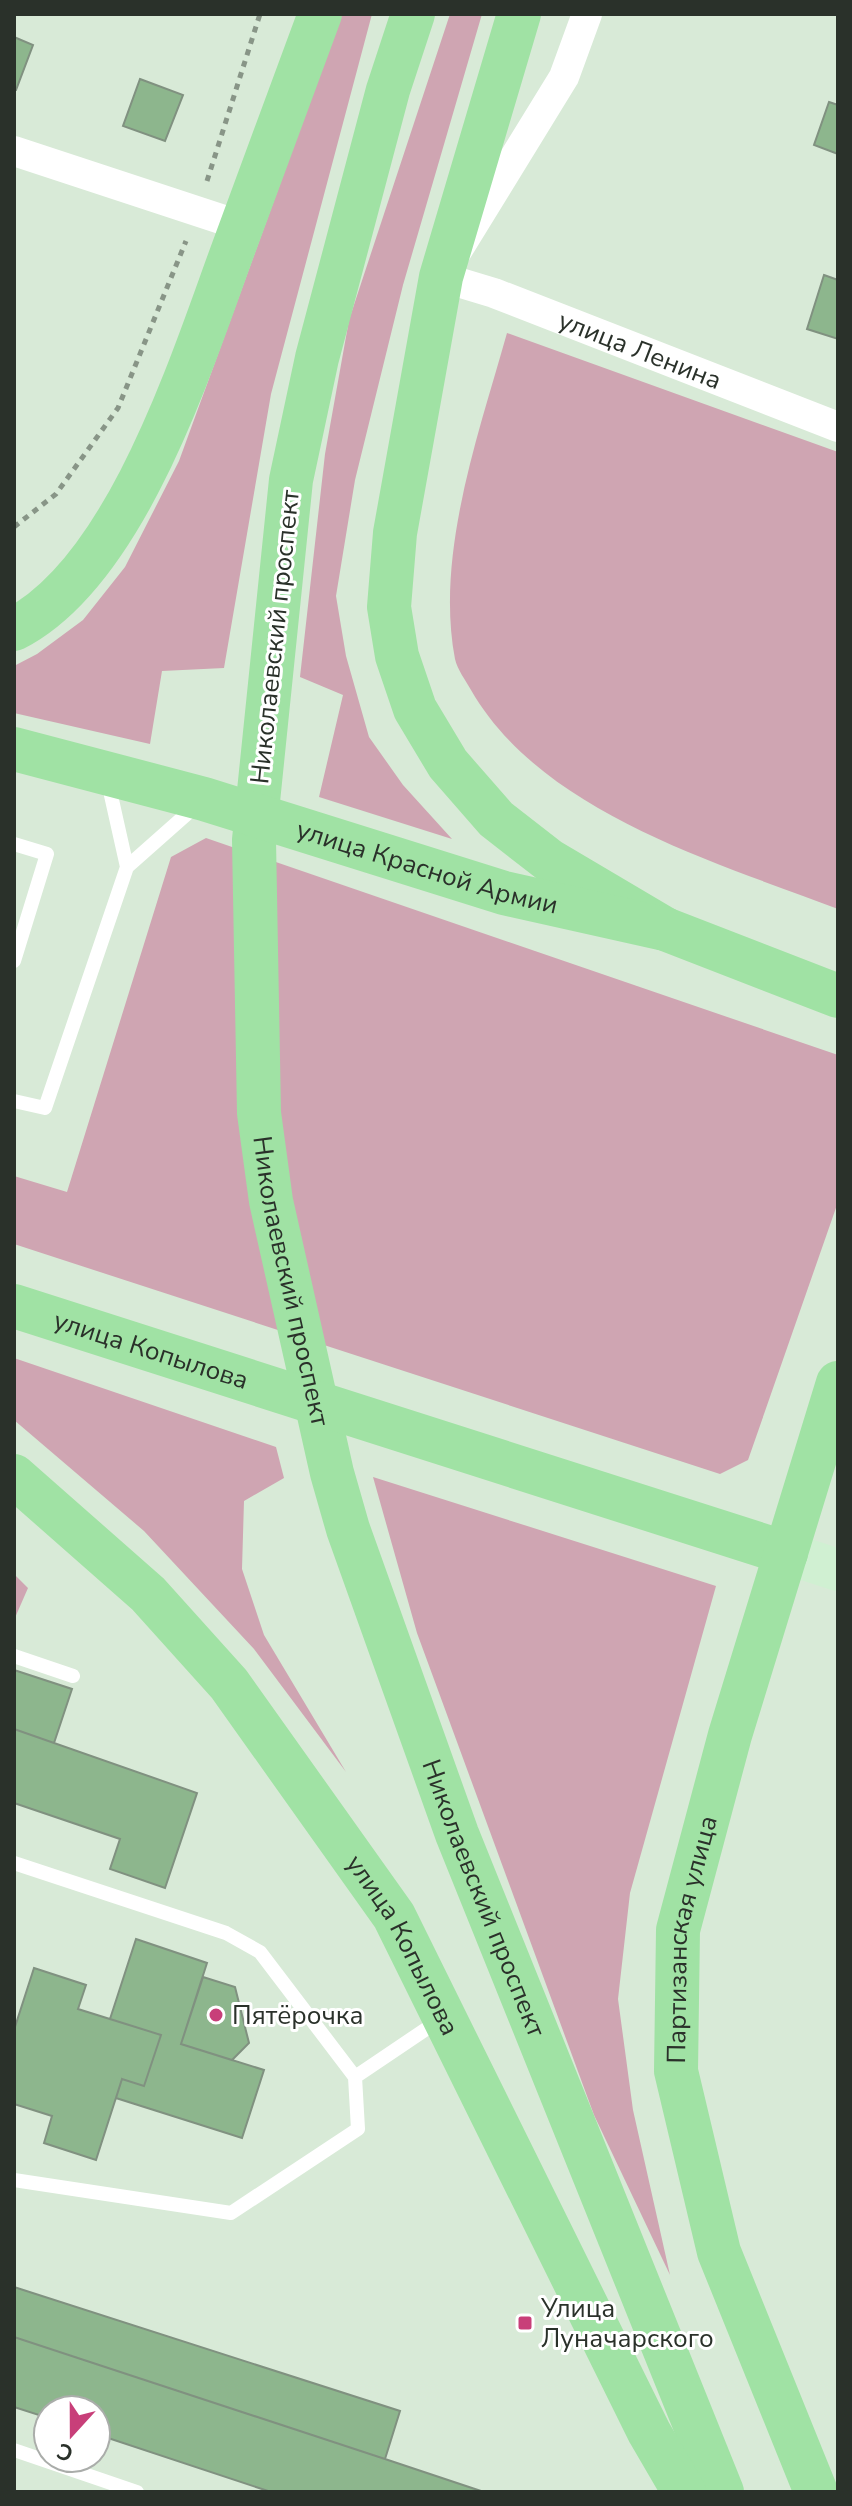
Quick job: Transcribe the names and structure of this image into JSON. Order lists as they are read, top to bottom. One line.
{"streets":{"main road":["Николаевский проспект","улица Красной Армии","улица Копылова","Партизанская улица"],"street":["улица Ленина"]},"crossings":[["улица Копылова","Партизанская улица"]],"places":{"other":["Пятёрочка"],"transit":["Улица Луначарского"]},"north":"bottom"}
